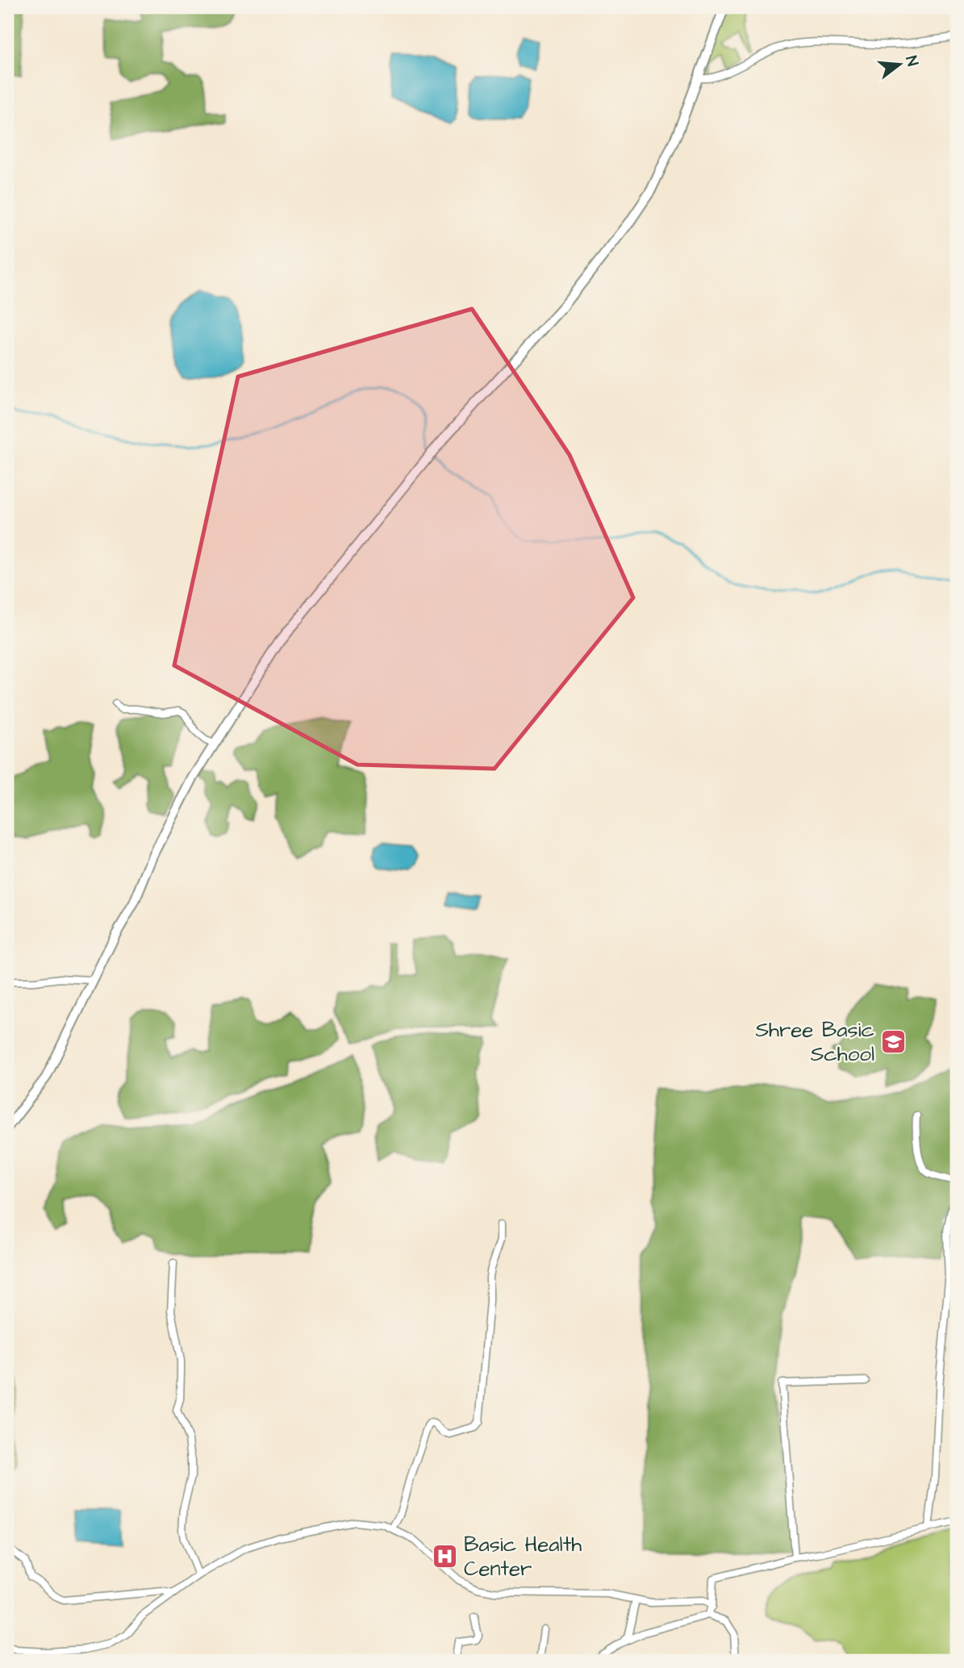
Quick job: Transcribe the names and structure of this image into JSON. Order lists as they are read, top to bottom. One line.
{"places":{"school or university":["Shree Basic School"],"hospital":["Basic Health Center"]},"north":"right"}
